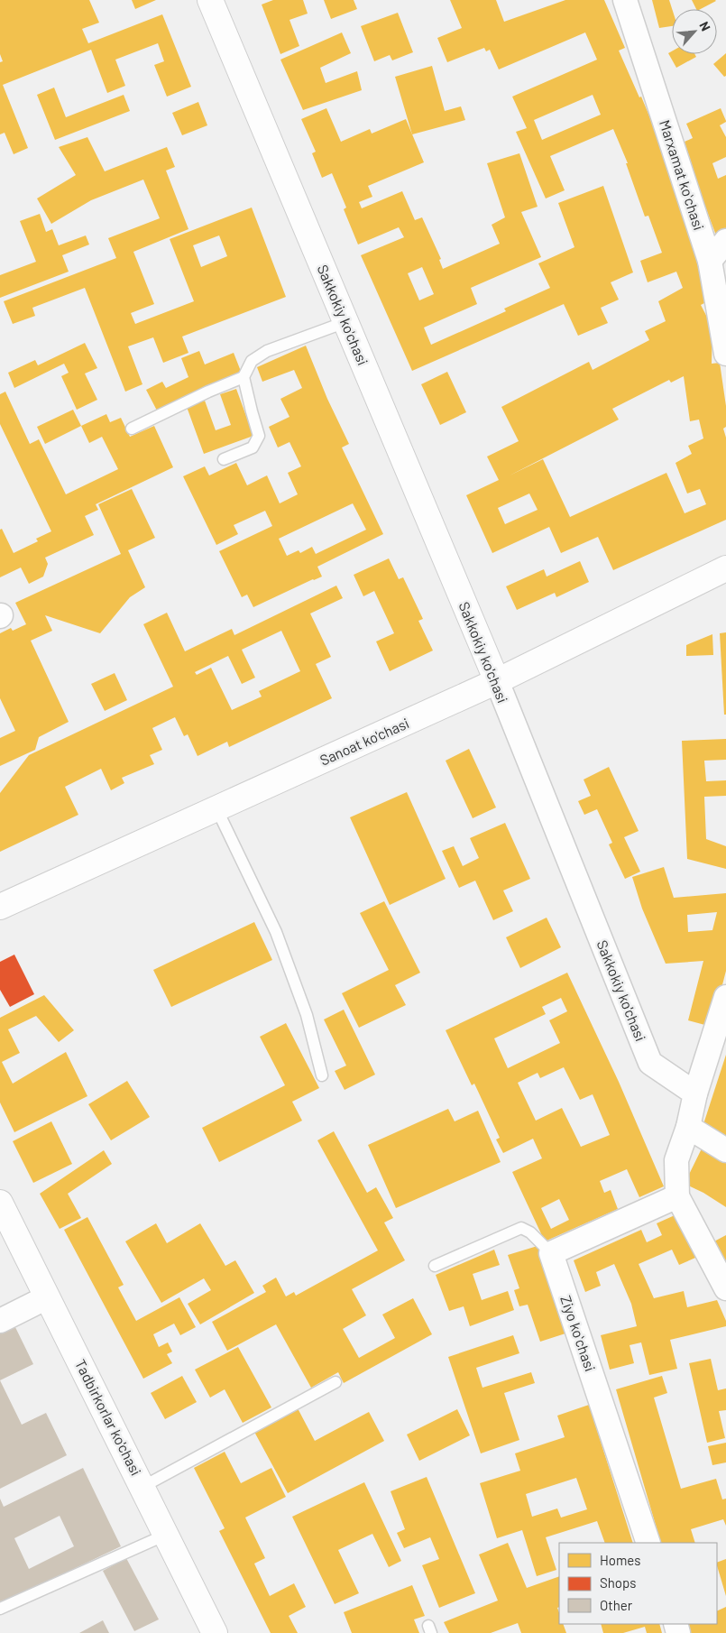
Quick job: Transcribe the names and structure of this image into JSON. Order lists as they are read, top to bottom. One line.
{"streets":{"main road":["Sakkokiy ko'chasi","Sanoat ko'chasi","Tadbirkorlar ko'chasi"],"street":["Marxamat koʻchasi","Ziyo koʻchasi"]},"crossings":[["Sakkokiy ko'chasi","Sanoat ko'chasi"]],"legend":["Homes","Shops","Other"],"north":"top right"}
